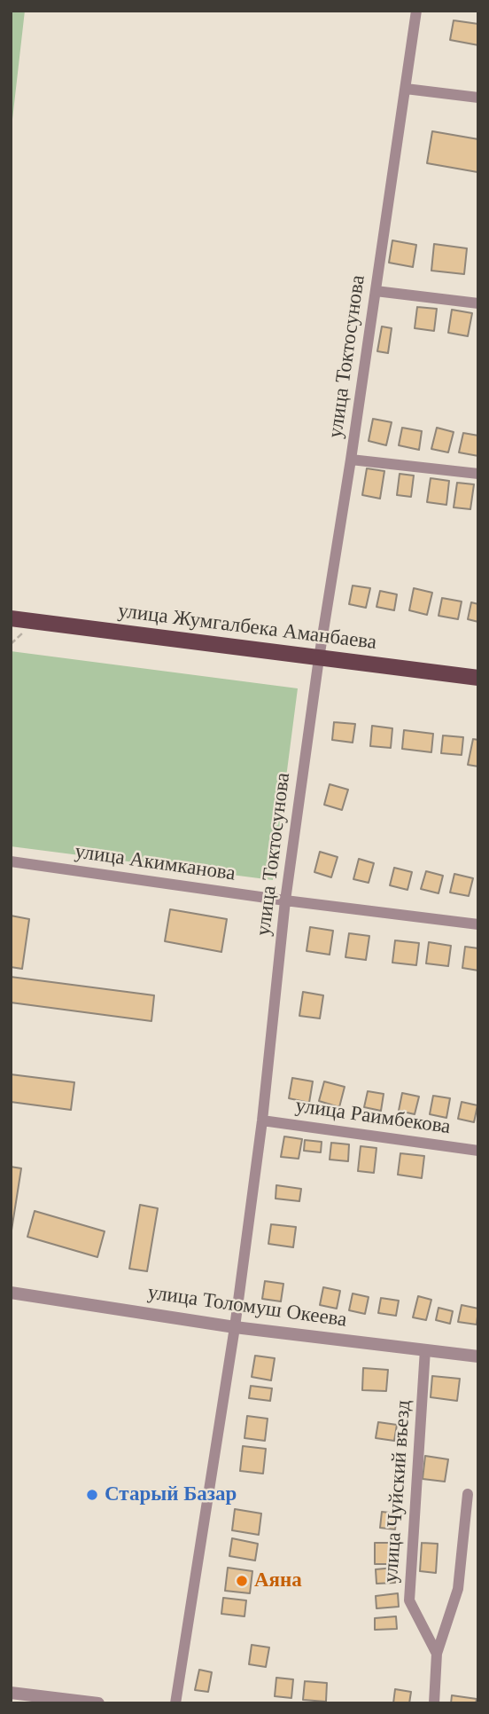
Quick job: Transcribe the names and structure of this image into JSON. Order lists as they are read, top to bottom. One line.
{"streets":{"main road":["улица Жумгалбека Аманбаева"],"street":["улица Токтосунова","улица Акимканова","улица Раимбекова","улица Толомуш Океева","улица Чуйский въезд"]},"crossings":[["улица Токтосунова","улица Жумгалбека Аманбаева"],["улица Токтосунова","улица Акимканова"],["улица Токтосунова","улица Раимбекова"],["улица Токтосунова","улица Толомуш Океева"],["улица Толомуш Океева","улица Чуйский въезд"]],"places":["Старый Базар","Аяна"]}
